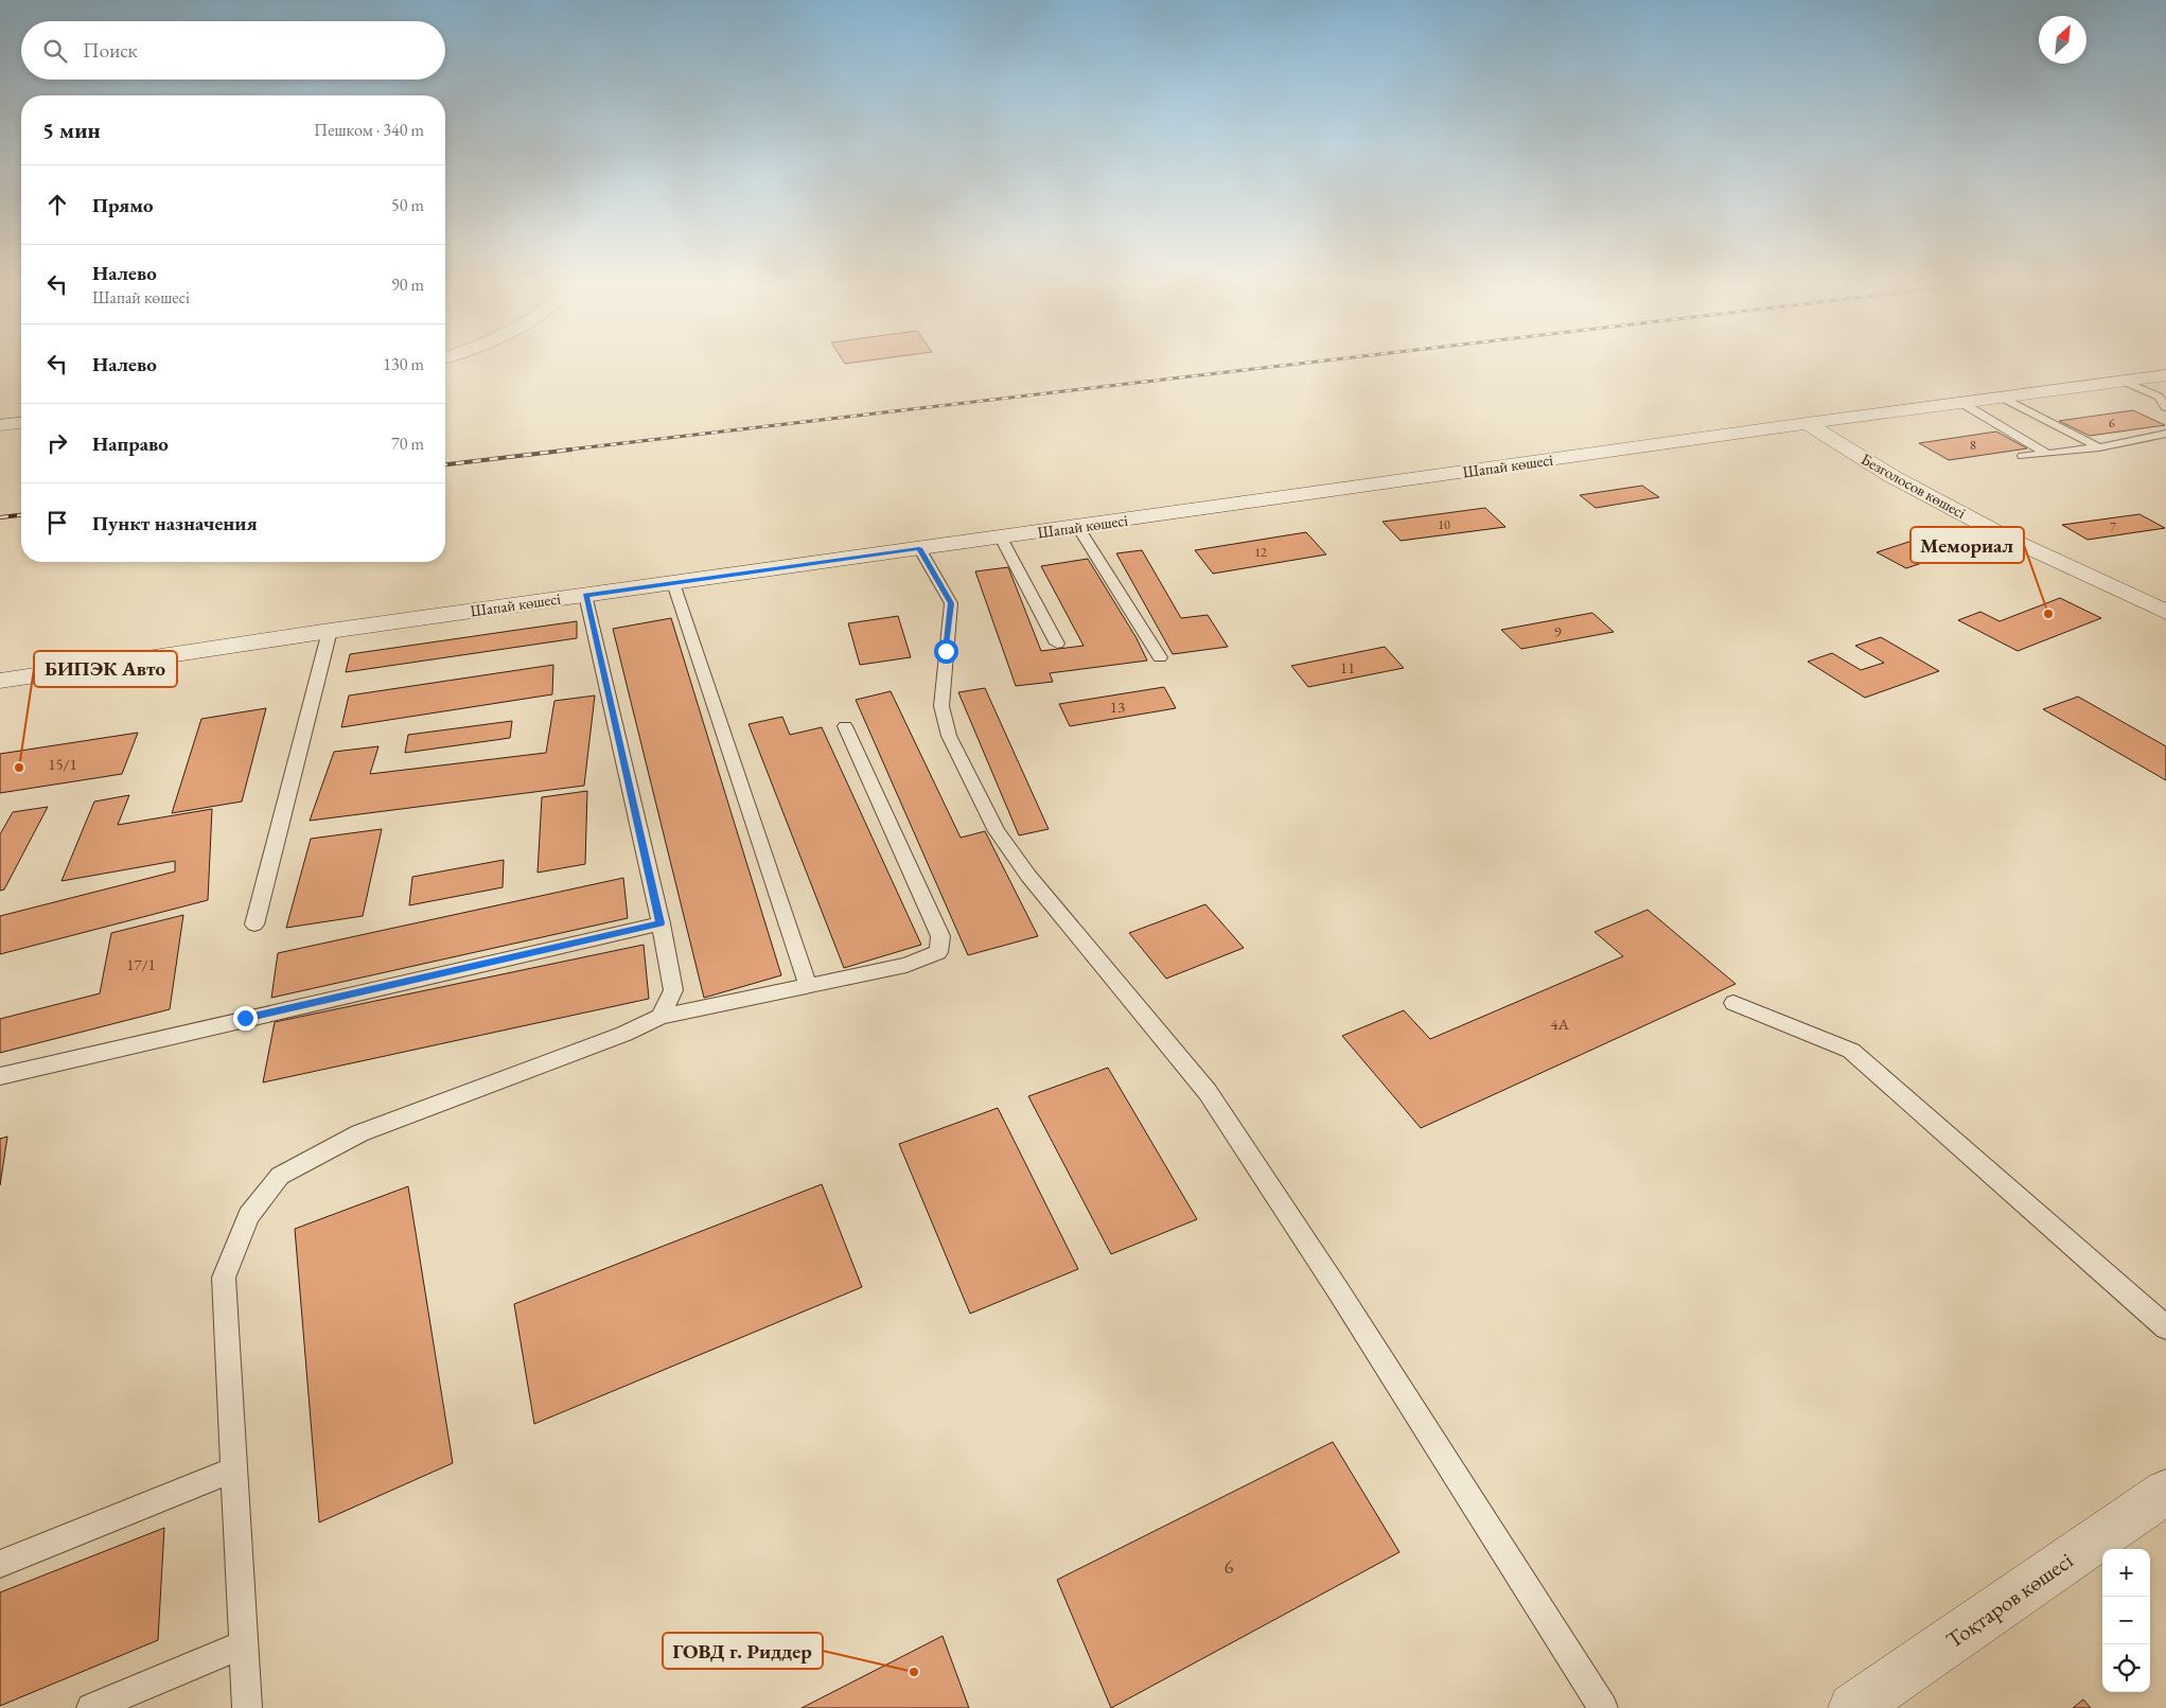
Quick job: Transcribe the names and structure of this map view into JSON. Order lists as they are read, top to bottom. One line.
{"streets":{"street":["Шапай көшесі","Безголосов көшесі","Тоқтаров көшесі"]},"crossings":[["Шапай көшесі","Безголосов көшесі"]],"places":["Мемориал","БИПЭК Авто","ГОВД г. Риддер"],"house_numbers":["6","8","10","7","12","9","11","13","15/1","17/1","4А","6"],"north":"top right","page":{"search":"Поиск","heading":["5 мин","Пешком · 340 m"],"list":[["Прямо","50 m"],["Налево","Шапай көшесі","90 m"],["Налево","130 m"],["Направо","70 m"],"Пункт назначения"],"map_buttons":["+","−"]}}
